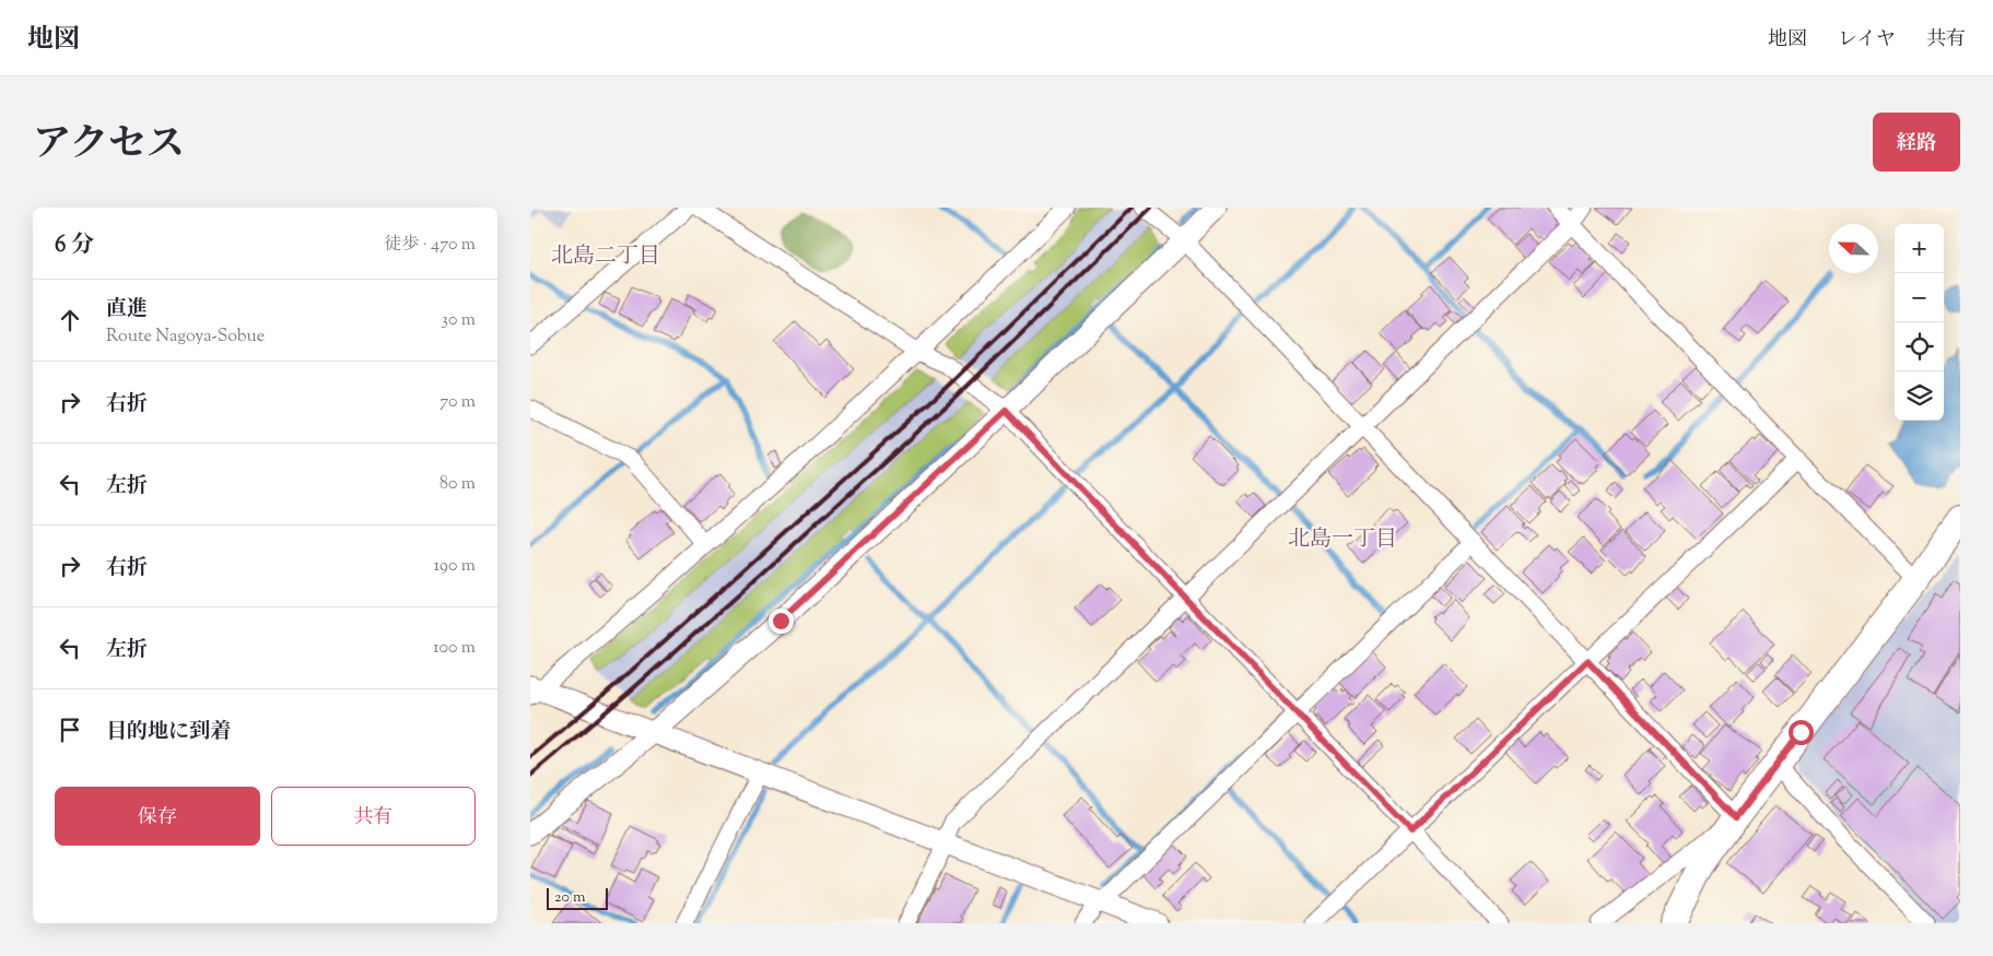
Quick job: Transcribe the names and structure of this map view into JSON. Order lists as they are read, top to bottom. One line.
{"districts":["北島二丁目","北島一丁目"],"scale_bar":"20 m","north":"left","page":{"header":"地図","nav":["地図","レイヤ","共有"],"title":"アクセス","buttons":["経路",["保存","共有"]],"heading":["6 分","徒歩 · 470 m"],"map_buttons":["+","−"],"list":[["直進","Route Nagoya-Sobue","30 m"],["右折","70 m"],["左折","80 m"],["右折","190 m"],["左折","100 m"],"目的地に到着"],"scale":"20 m"}}
